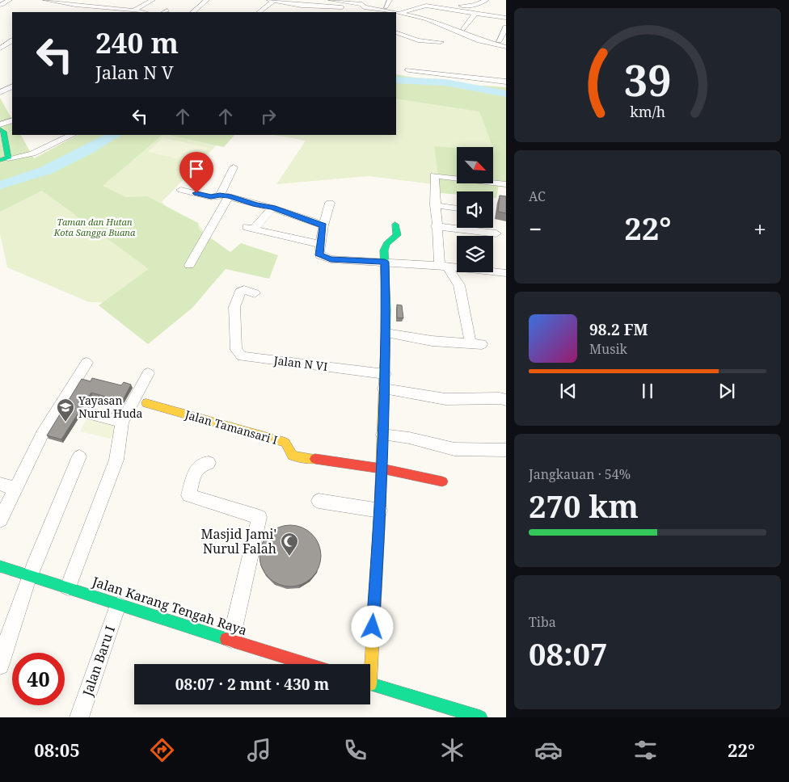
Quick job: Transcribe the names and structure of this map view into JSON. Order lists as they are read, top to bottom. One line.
{"streets":{"street":["Jalan N VI","Jalan Tamansari I","Jalan Karang Tengah Raya","Jalan Baru I"]},"crossings":[["Jalan Karang Tengah Raya","Jalan Baru I"]],"parks":["Taman dan Hutan Kota Sangga Buana"],"places":{"school or university":["Yayasan Nurul Huda"],"mosque":["Masjid Jami' Nurul Falah"]},"north":"bottom right","page":{"turn":["240 m","Jalan N V"],"tile":["AC",["Jangkauan · 54%","270 km"],["Tiba","08:07"]],"heat":["−","22°","+"],"song":["98.2 FM","Musik"],"limit":"40","trip":"08:07 · 2 mnt · 430 m","tabs":["08:05","22°"],"gauge":["39","km/h"]}}
